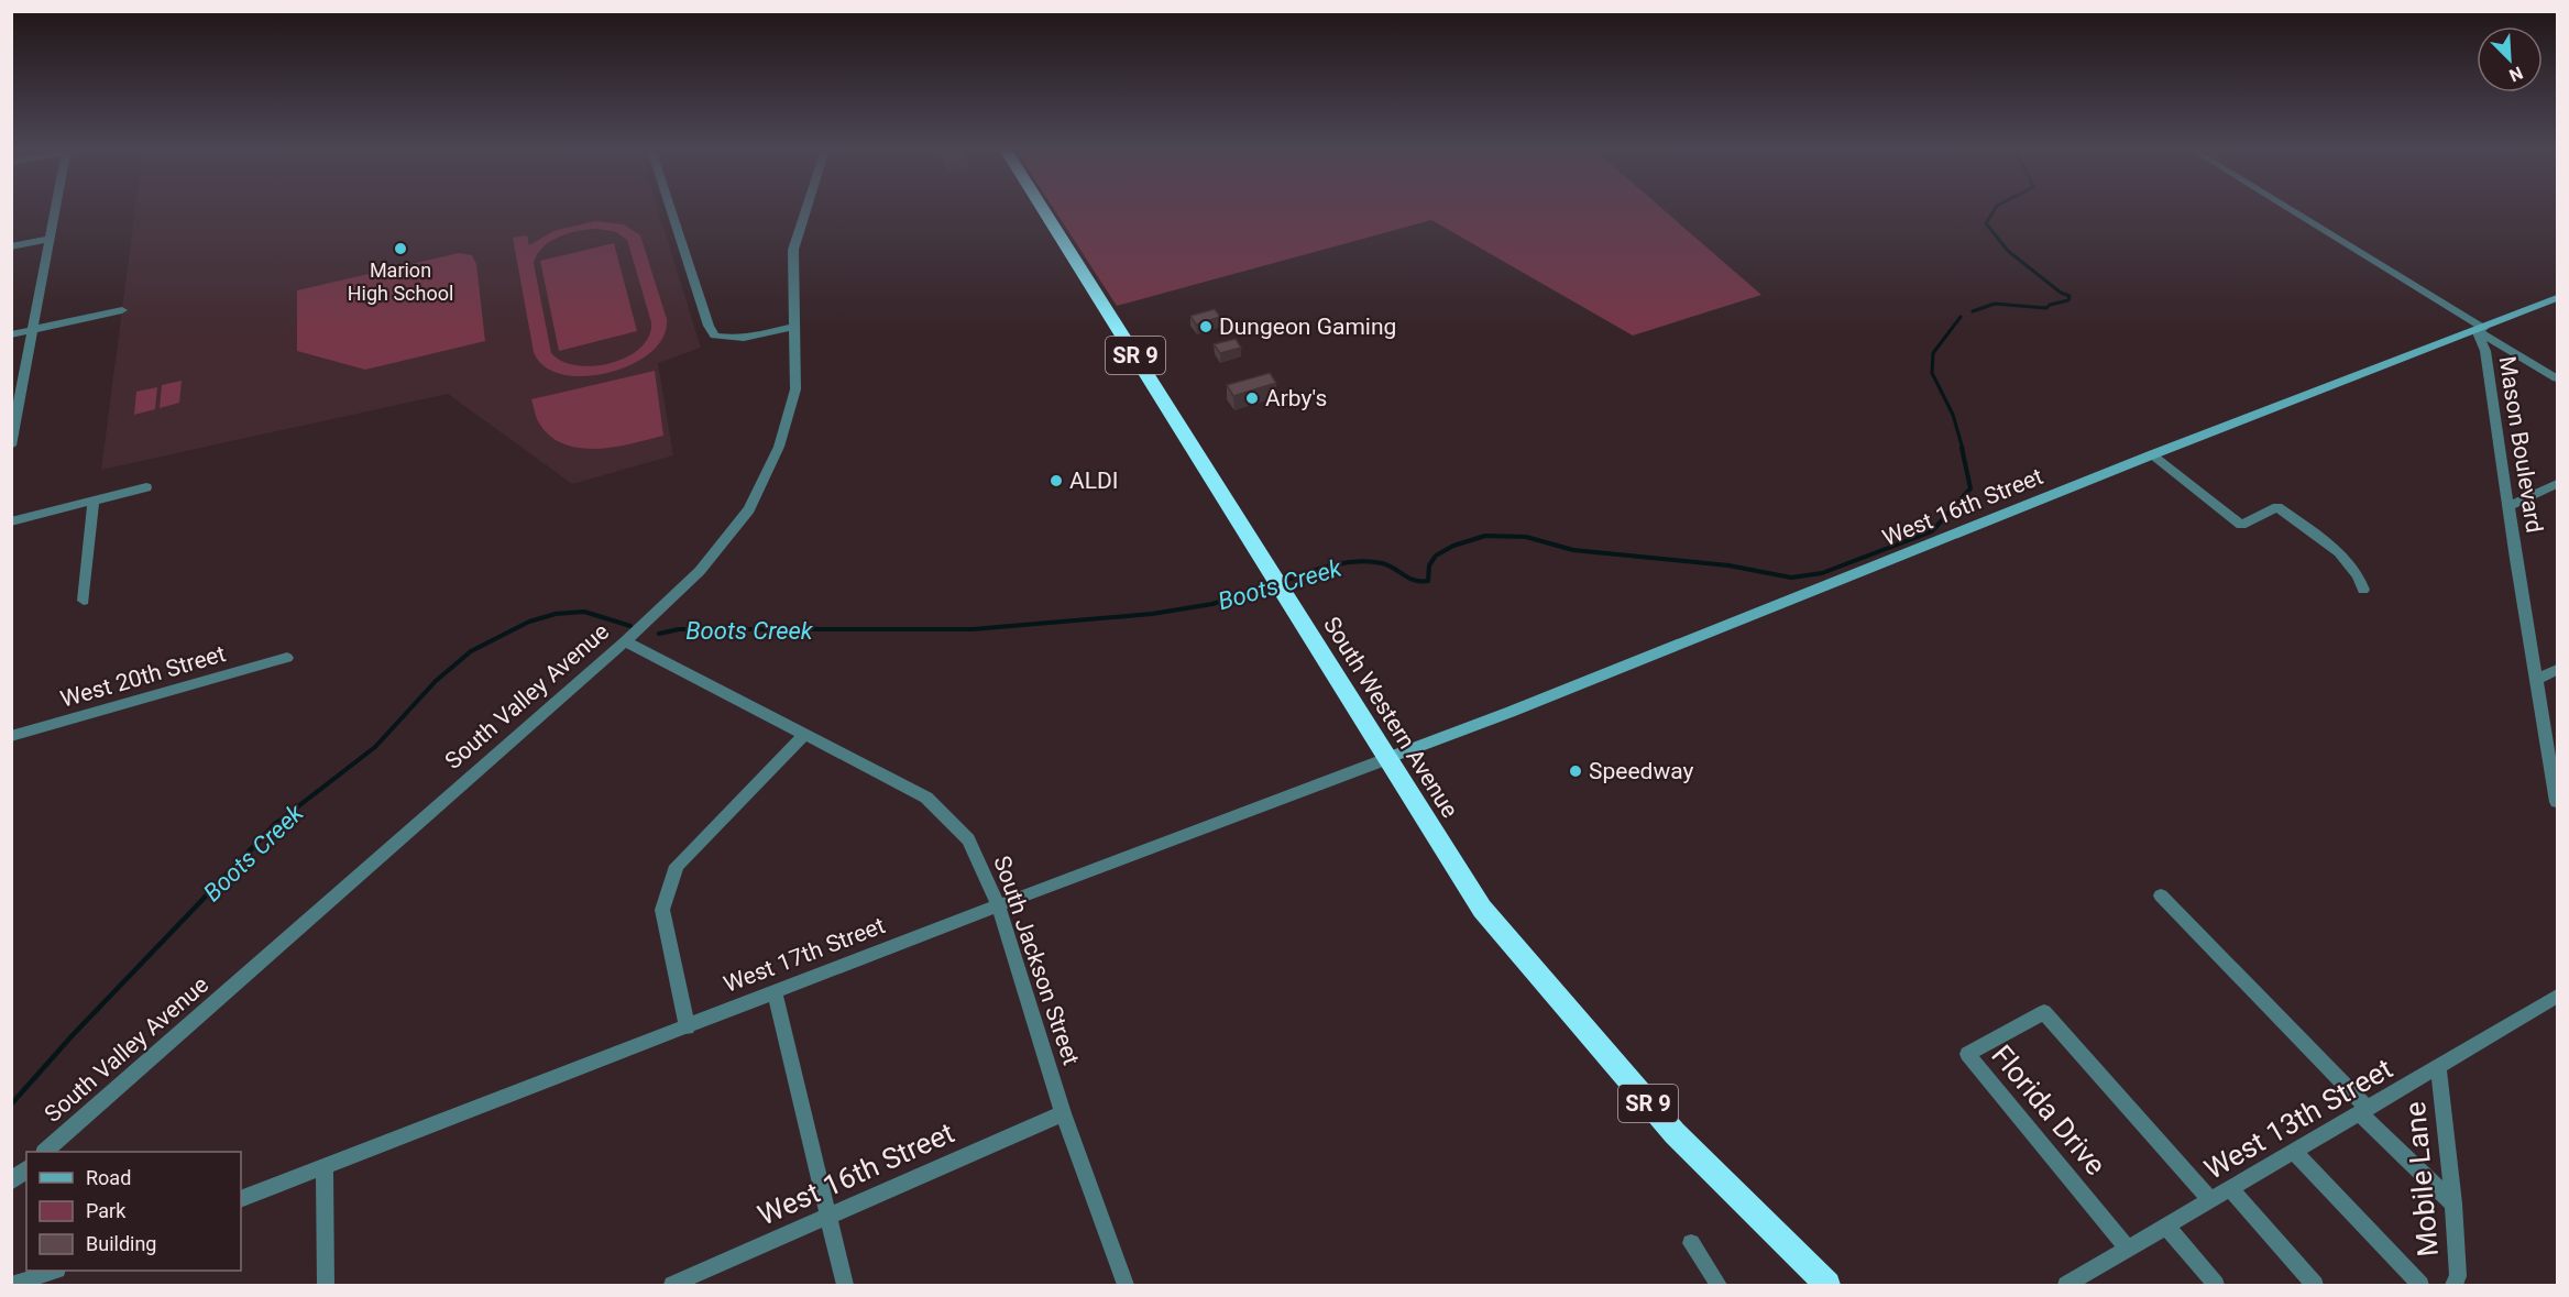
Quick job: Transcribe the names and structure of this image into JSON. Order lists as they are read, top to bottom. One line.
{"streets":{"highway":["SR 9","South Western Avenue"],"street":["Mason Boulevard","West 16th Street","West 20th Street","South Valley Avenue","West 17th Street","South Jackson Street","Florida Drive","West 13th Street","Mobile Lane"]},"crossings":[["Mason Boulevard","West 16th Street"],["West 16th Street","South Western Avenue"],["West 16th Street","West 17th Street"],["West 16th Street","South Jackson Street"],["South Valley Avenue","South Jackson Street"],["South Western Avenue","West 17th Street"],["West 17th Street","South Jackson Street"],["Florida Drive","West 13th Street"],["West 13th Street","Mobile Lane"]],"water":["Boots Creek"],"places":["Marion High School","Dungeon Gaming","Arby's","ALDI","Speedway"],"legend":["Road","Park","Building"],"north":"bottom right"}
